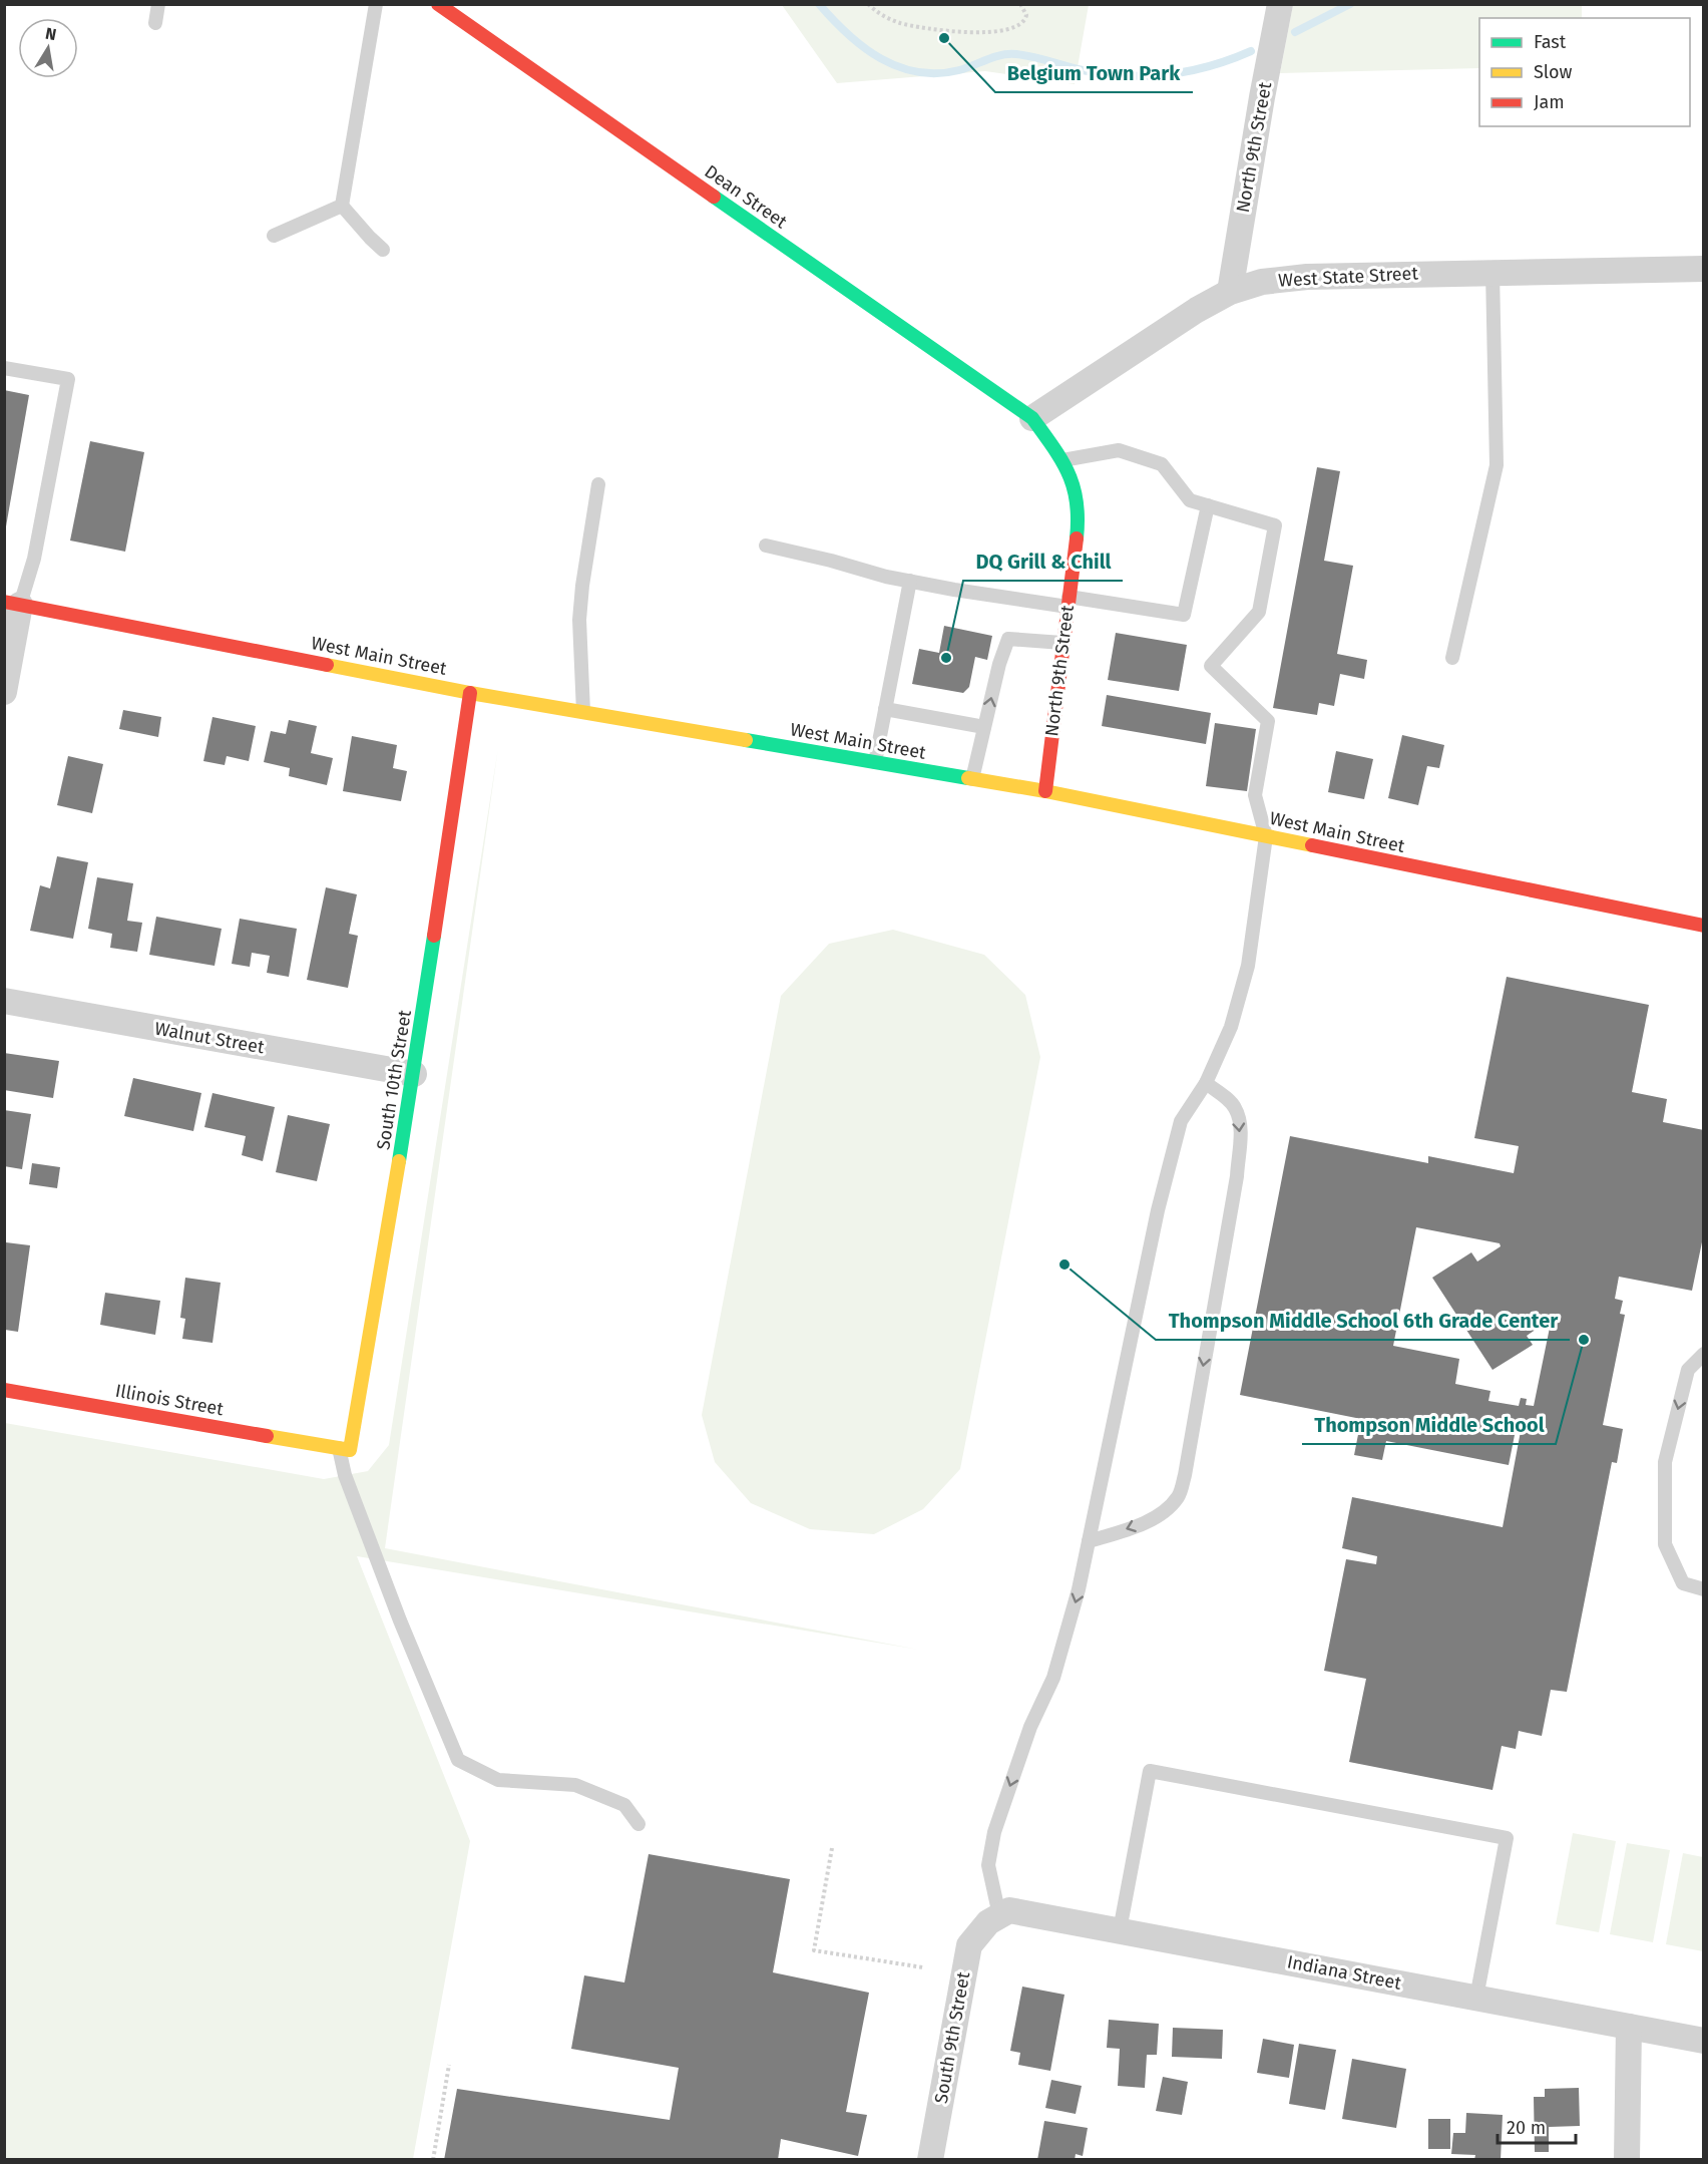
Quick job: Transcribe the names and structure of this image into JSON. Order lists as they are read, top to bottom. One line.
{"streets":{"street":["North 9th Street","Dean Street","West State Street","West Main Street","Walnut Street","South 10th Street","Illinois Street","Indiana Street","South 9th Street"]},"crossings":[["North 9th Street","Dean Street"],["North 9th Street","West State Street"],["North 9th Street","West Main Street"],["Dean Street","West State Street"],["West Main Street","South 10th Street"],["Walnut Street","South 10th Street"],["South 10th Street","Illinois Street"],["Indiana Street","South 9th Street"]],"places":["Belgium Town Park","DQ Grill & Chill","Thompson Middle School 6th Grade Center","Thompson Middle School"],"legend":["Fast","Slow","Jam"],"scale_bar":"20 m","north":"top"}
